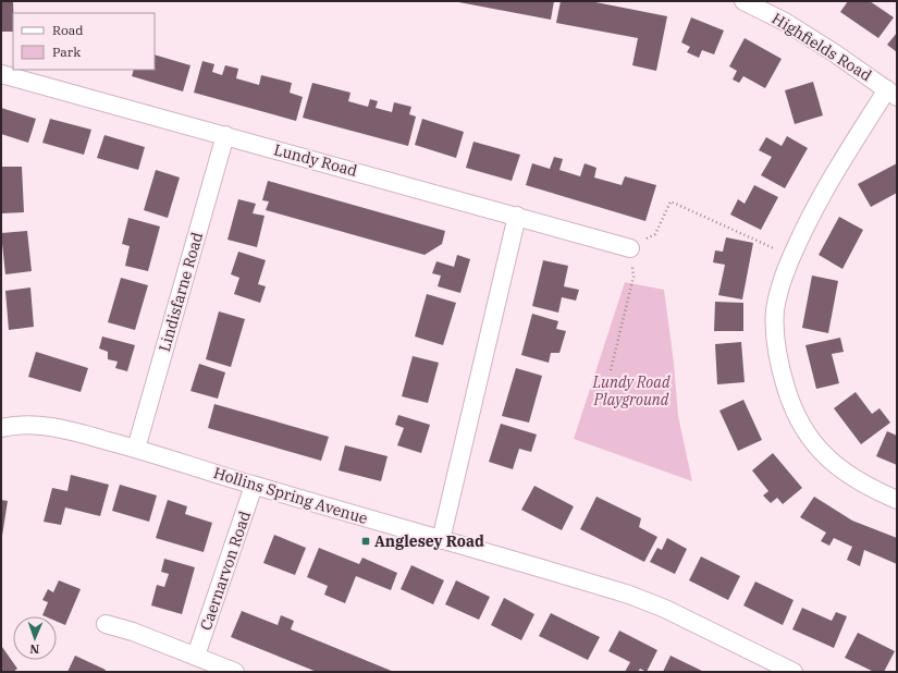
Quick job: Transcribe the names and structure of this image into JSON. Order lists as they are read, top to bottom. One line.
{"streets":{"street":["Highfields Road","Lundy Road","Lindisfarne Road","Hollins Spring Avenue","Caernarvon Road"]},"crossings":[["Lundy Road","Lindisfarne Road"],["Lindisfarne Road","Hollins Spring Avenue"],["Hollins Spring Avenue","Caernarvon Road"]],"parks":["Lundy Road Playground"],"places":{"transit":["Anglesey Road"]},"legend":["Road","Park"],"north":"bottom"}
